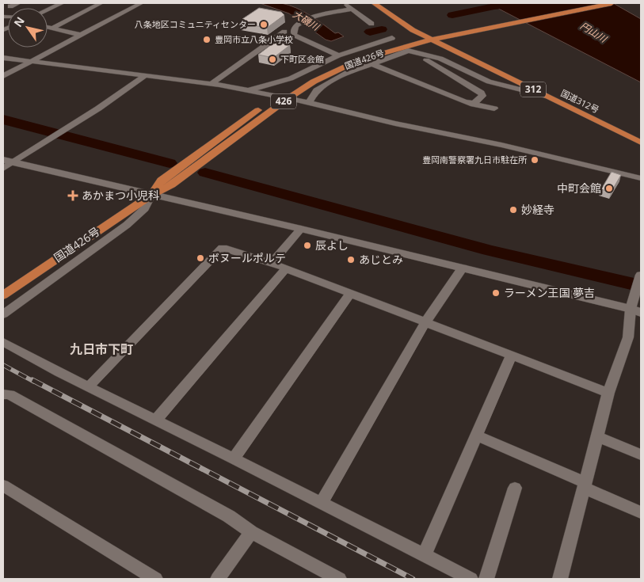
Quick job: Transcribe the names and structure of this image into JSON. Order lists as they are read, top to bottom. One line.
{"streets":{"highway":["国道426号","312","426","国道312号"]},"crossings":[["国道426号","国道312号"]],"districts":["九日市下町"],"water":["大磯川","円山川"],"places":{"other":["八条地区コミュニティセンター","豊岡市立八条小学校","下町区会館","豊岡南警察署九日市駐在所","中町会館","妙経寺","辰よし","ボヌールポルテ","あじとみ","ラーメン王国 夢吉"],"health":["あかまつ小児科"]},"north":"top left"}
